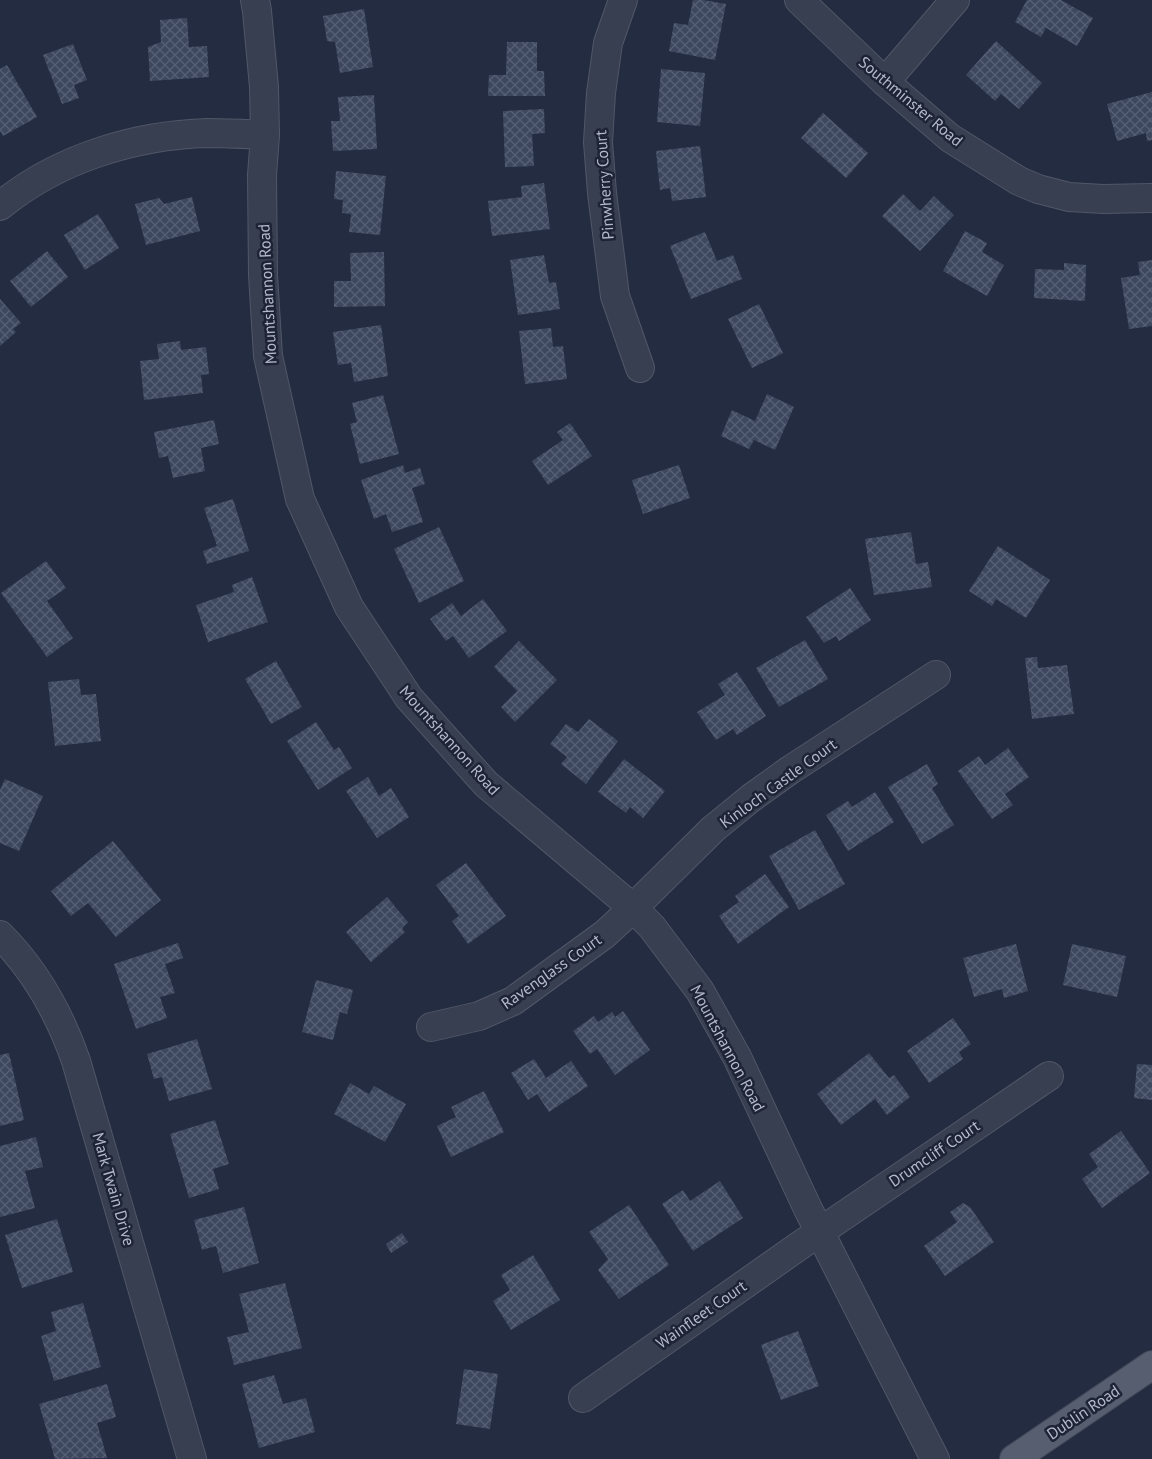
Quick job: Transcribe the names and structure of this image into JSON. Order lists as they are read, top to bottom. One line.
{"streets":{"main road":["Dublin Road"],"street":["Southminster Road","Pinwherry Court","Mountshannon Road","Kinloch Castle Court","Ravenglass Court","Drumcliff Court","Mark Twain Drive","Wainfleet Court"]},"crossings":[["Mountshannon Road","Kinloch Castle Court"],["Mountshannon Road","Ravenglass Court"],["Mountshannon Road","Drumcliff Court"],["Mountshannon Road","Wainfleet Court"],["Kinloch Castle Court","Ravenglass Court"],["Drumcliff Court","Wainfleet Court"]]}
